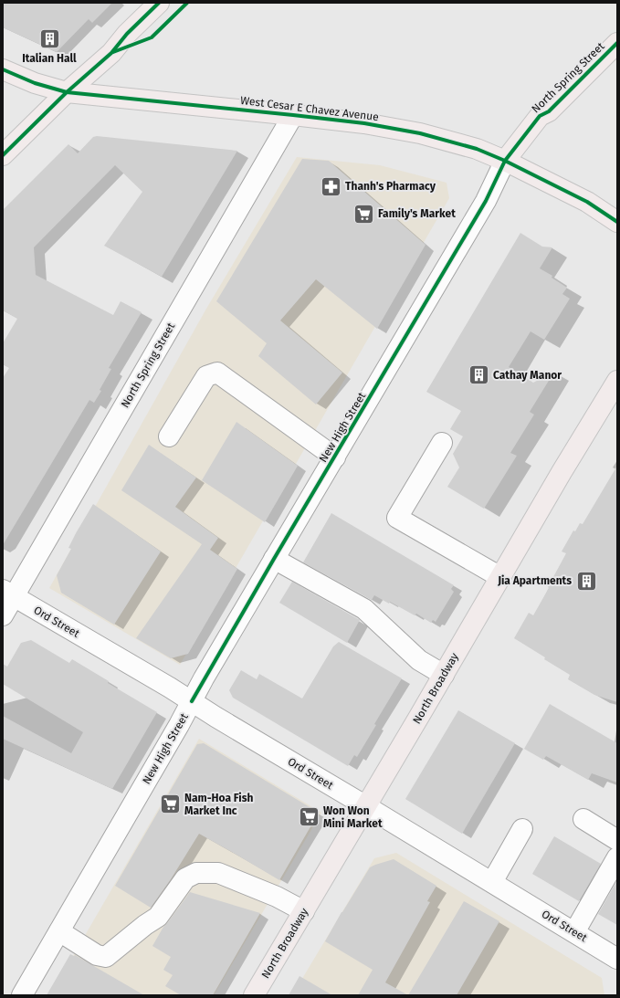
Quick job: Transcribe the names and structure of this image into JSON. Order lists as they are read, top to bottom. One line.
{"streets":{"main road":["North Spring Street","West Cesar E Chavez Avenue","North Broadway"],"street":["New High Street","Ord Street"]},"crossings":[["North Spring Street","West Cesar E Chavez Avenue"],["North Spring Street","New High Street"],["North Spring Street","Ord Street"],["West Cesar E Chavez Avenue","New High Street"],["New High Street","Ord Street"],["Ord Street","North Broadway"]],"places":{"building":["Italian Hall","Cathay Manor","Jia Apartments"],"pharmacy":["Thanh's Pharmacy"],"supermarket":["Family's Market","Nam-Hoa Fish Market Inc","Won Won Mini Market"]}}
